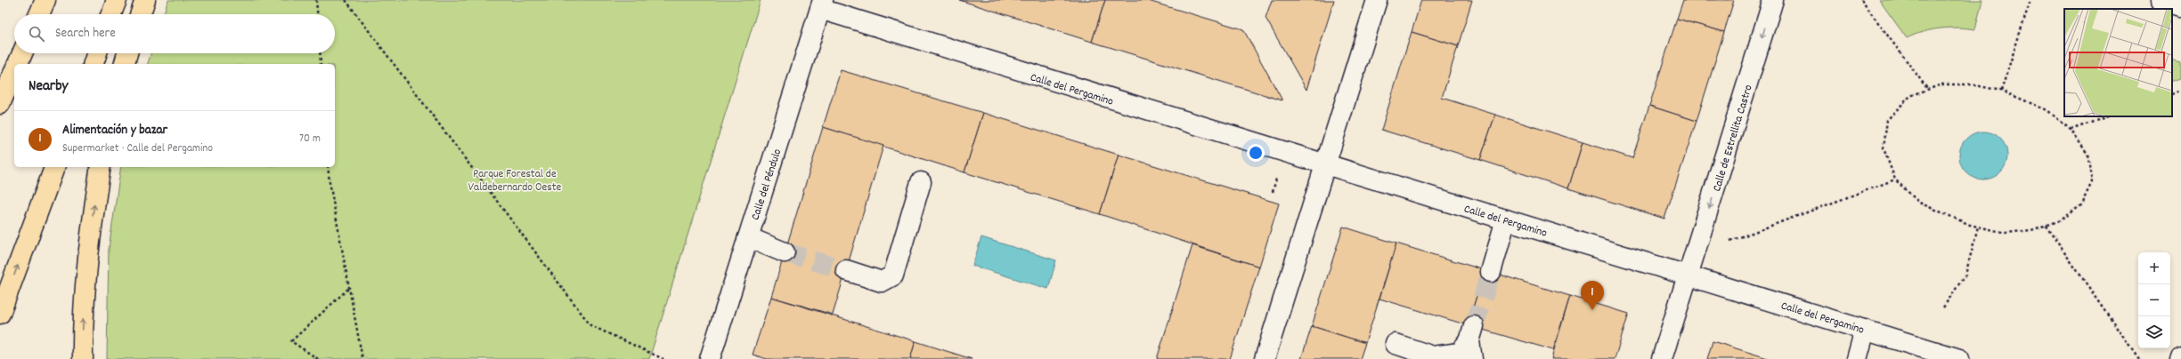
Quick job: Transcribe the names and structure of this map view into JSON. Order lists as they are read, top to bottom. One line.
{"streets":{"street":["Calle del Pergamino","Calle de Estrellita Castro","Calle del Péndulo"]},"crossings":[["Calle del Pergamino","Calle de Estrellita Castro"],["Calle del Pergamino","Calle del Péndulo"]],"one_way":["Calle de Estrellita Castro"],"parks":["Parque Forestal de Valdebernardo Oeste"],"page":{"search":"Search here","heading":"Nearby","list":[{"mark":"1","name":"Alimentación y bazar","note":"Supermarket · Calle del Pergamino","value":"70 m"}],"map_buttons":["+","−"],"pins":"1"}}
